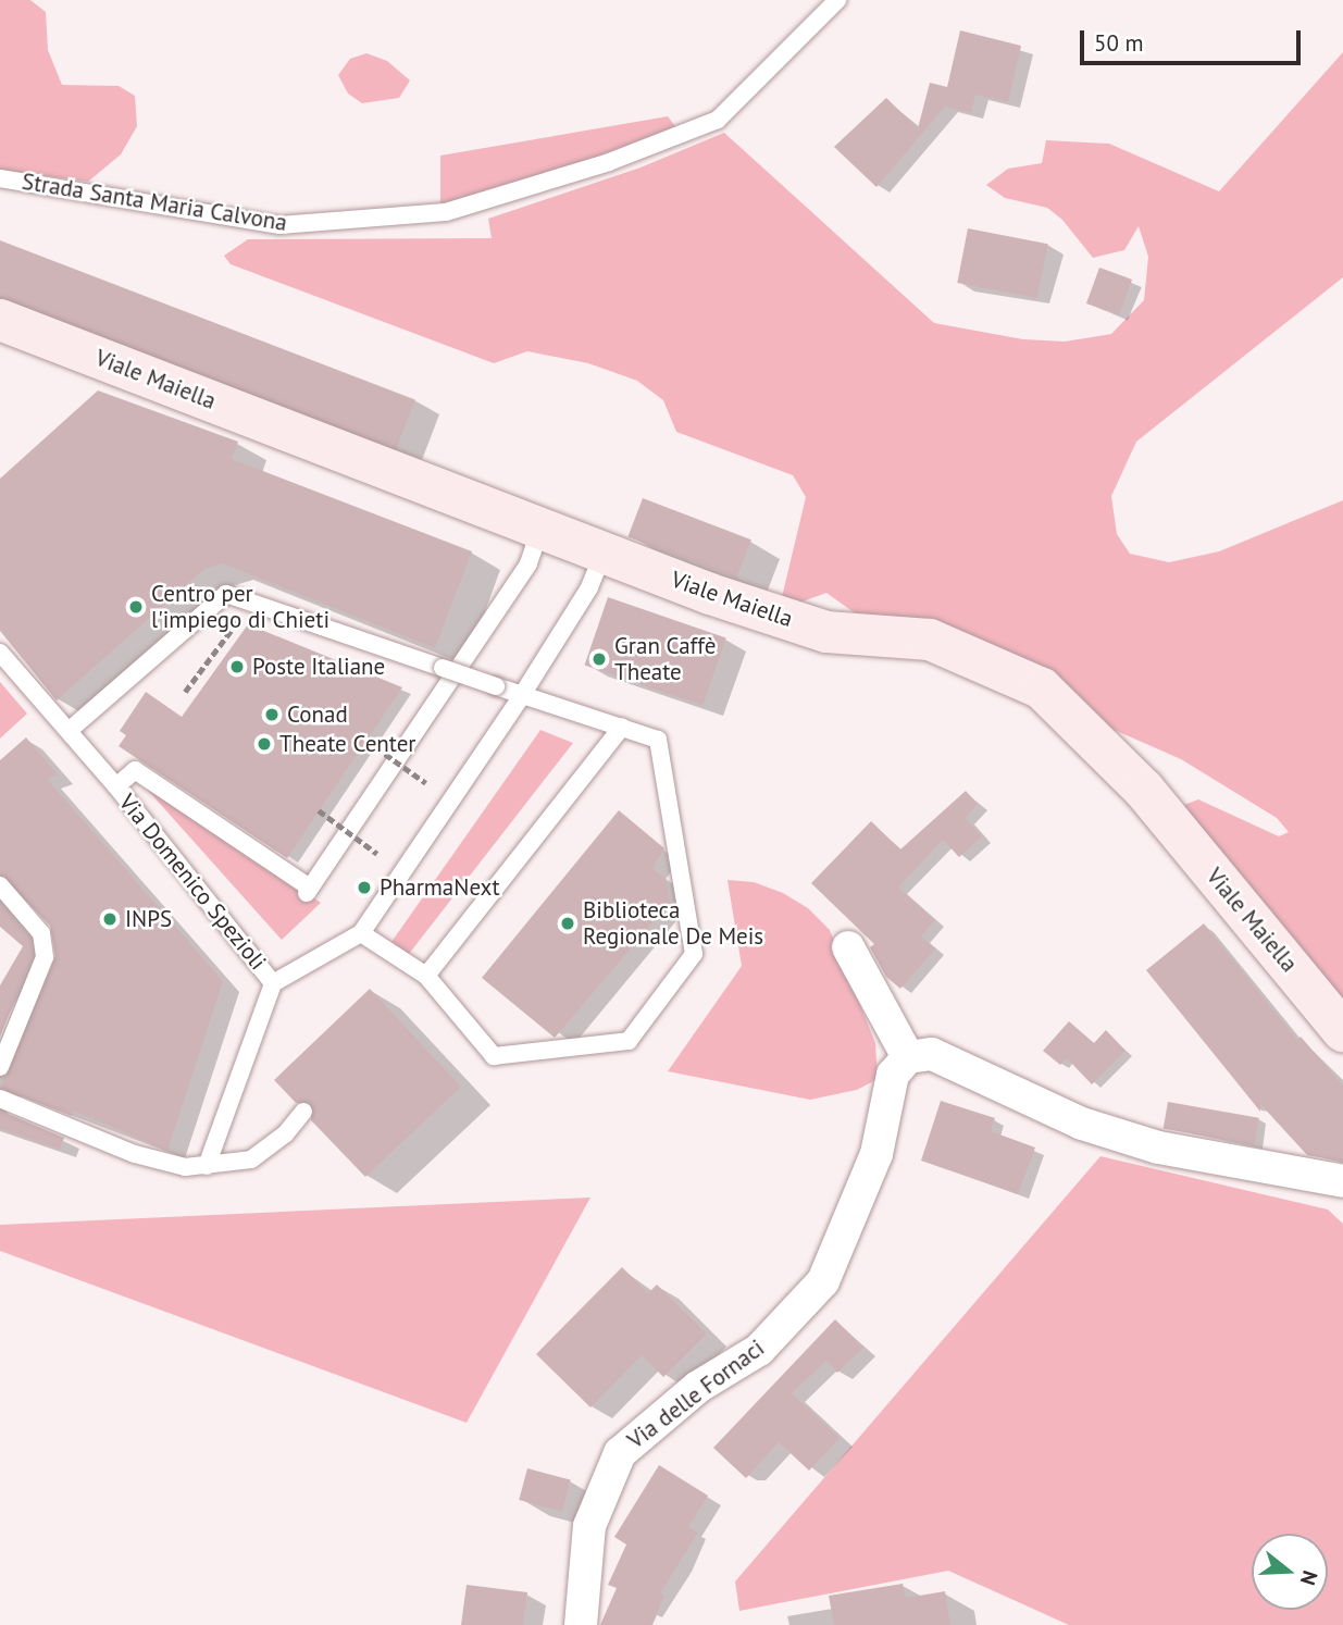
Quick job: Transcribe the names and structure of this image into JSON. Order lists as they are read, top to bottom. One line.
{"streets":{"main road":["Viale Maiella"],"street":["Via delle Fornaci"],"lane":["Strada Santa Maria Calvona","Via Domenico Spezioli"]},"places":["Centro per l'impiego di Chieti","Gran Caffè Theate","Poste Italiane","Conad","Theate Center","PharmaNext","INPS","Biblioteca Regionale De Meis"],"scale_bar":"50 m","north":"right"}
